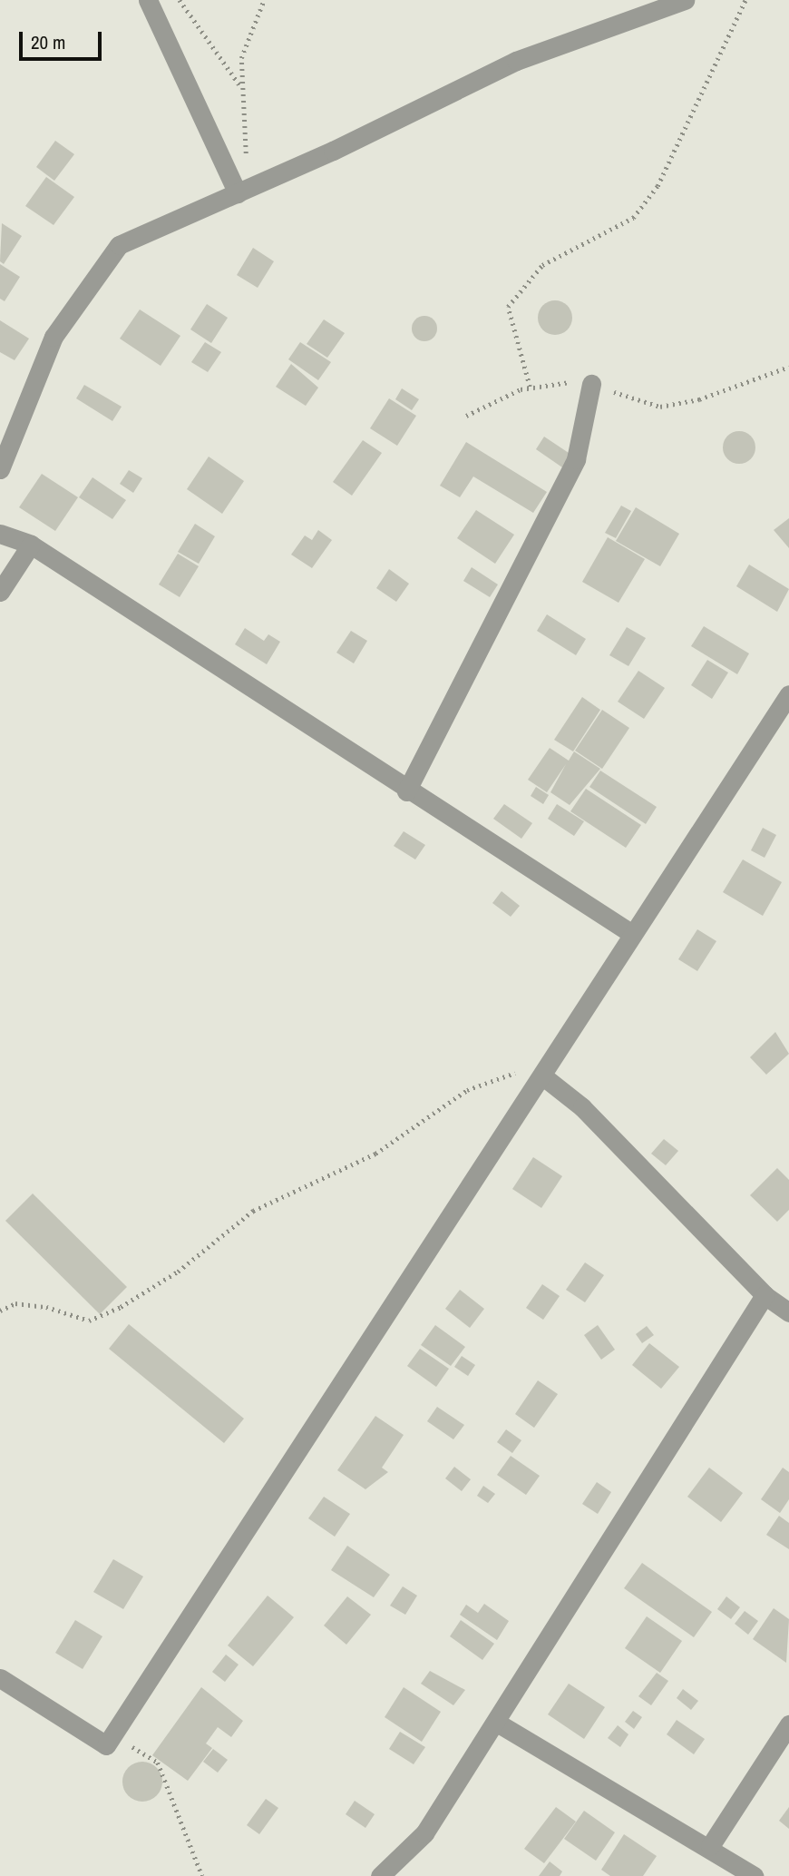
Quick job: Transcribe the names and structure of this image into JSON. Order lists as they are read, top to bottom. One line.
{"scale_bar":"20 m"}
